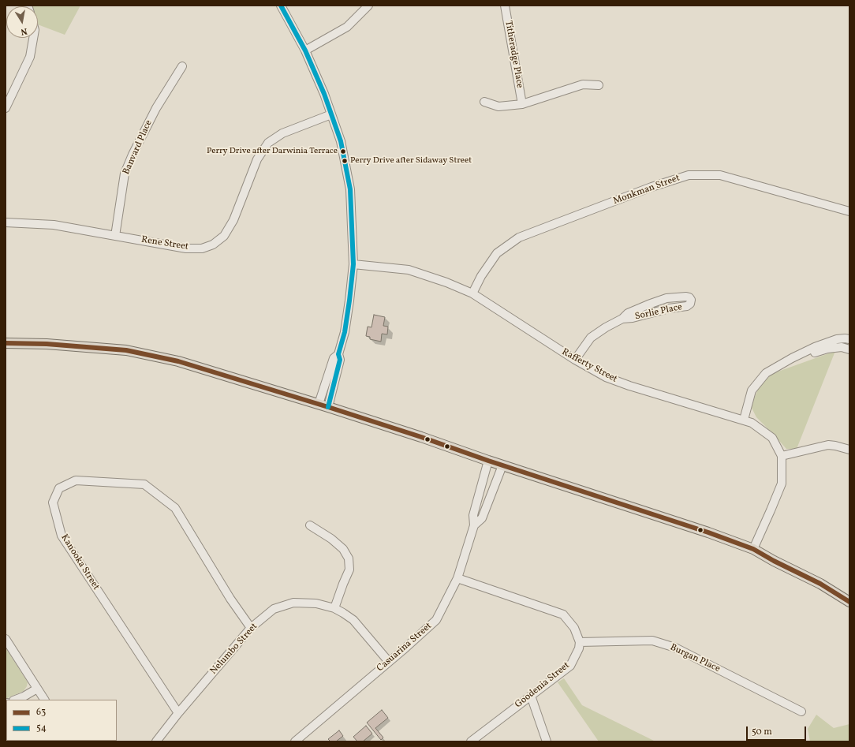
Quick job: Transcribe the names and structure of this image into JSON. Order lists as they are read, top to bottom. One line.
{"streets":{"street":["Titheradge Place","Banvard Place","Monkman Street","Rene Street","Sorlie Place","Rafferty Street","Kanooka Street","Casuarina Street","Nelumbo Street","Burgan Place","Goodenia Street"]},"crossings":[["Banvard Place","Rene Street"],["Monkman Street","Rafferty Street"],["Sorlie Place","Rafferty Street"],["Kanooka Street","Nelumbo Street"],["Casuarina Street","Nelumbo Street"],["Burgan Place","Goodenia Street"]],"places":["Perry Drive after Darwinia Terrace","Perry Drive after Sidaway Street"],"lines":["transit line 54","transit line 63"],"legend":["63","54"],"scale_bar":"50 m","north":"bottom"}
